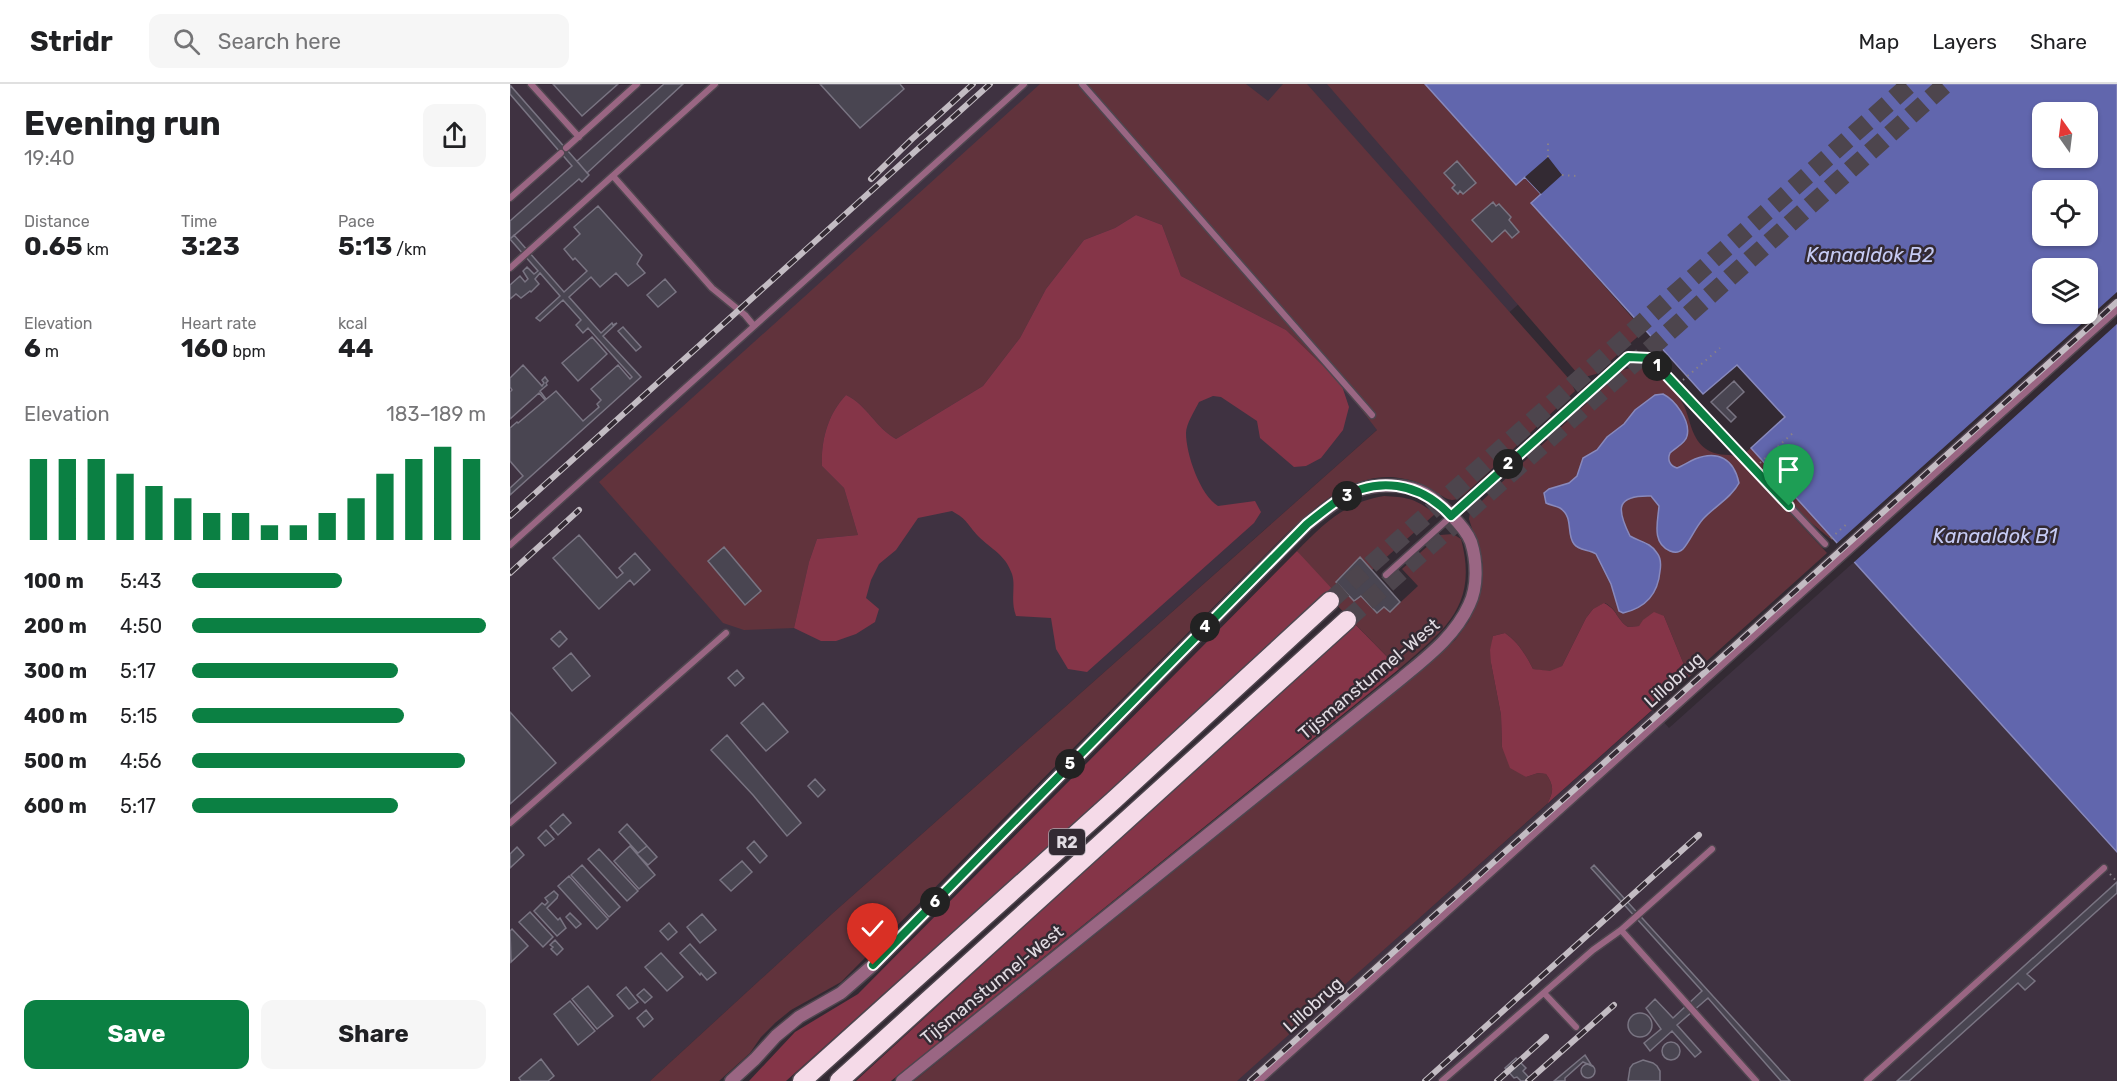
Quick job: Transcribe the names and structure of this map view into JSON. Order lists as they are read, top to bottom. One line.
{"streets":{"highway":["R2"],"street":["Tijsmanstunnel-West","Lillobrug"]},"water":["Kanaaldok B2","Kanaaldok B1"],"north":"top","page":{"header":"Stridr","search":"Search here","nav":["Map","Layers","Share"],"heading":["Evening run","19:40"],"stats":[["Distance","0.65 km"],["Time","3:23"],["Pace","5:13 /km"],["Elevation","6 m"],["Heart rate","160 bpm"],["kcal","44"]],"pins":["1","2","3","4","5","6"],"chart":["Elevation","183–189 m"],"list":[{"name":"100 m","note":"5:43"},{"name":"200 m","note":"4:50"},{"name":"300 m","note":"5:17"},{"name":"400 m","note":"5:15"},{"name":"500 m","note":"4:56"},{"name":"600 m","note":"5:17"}],"buttons":["Save","Share"]}}
